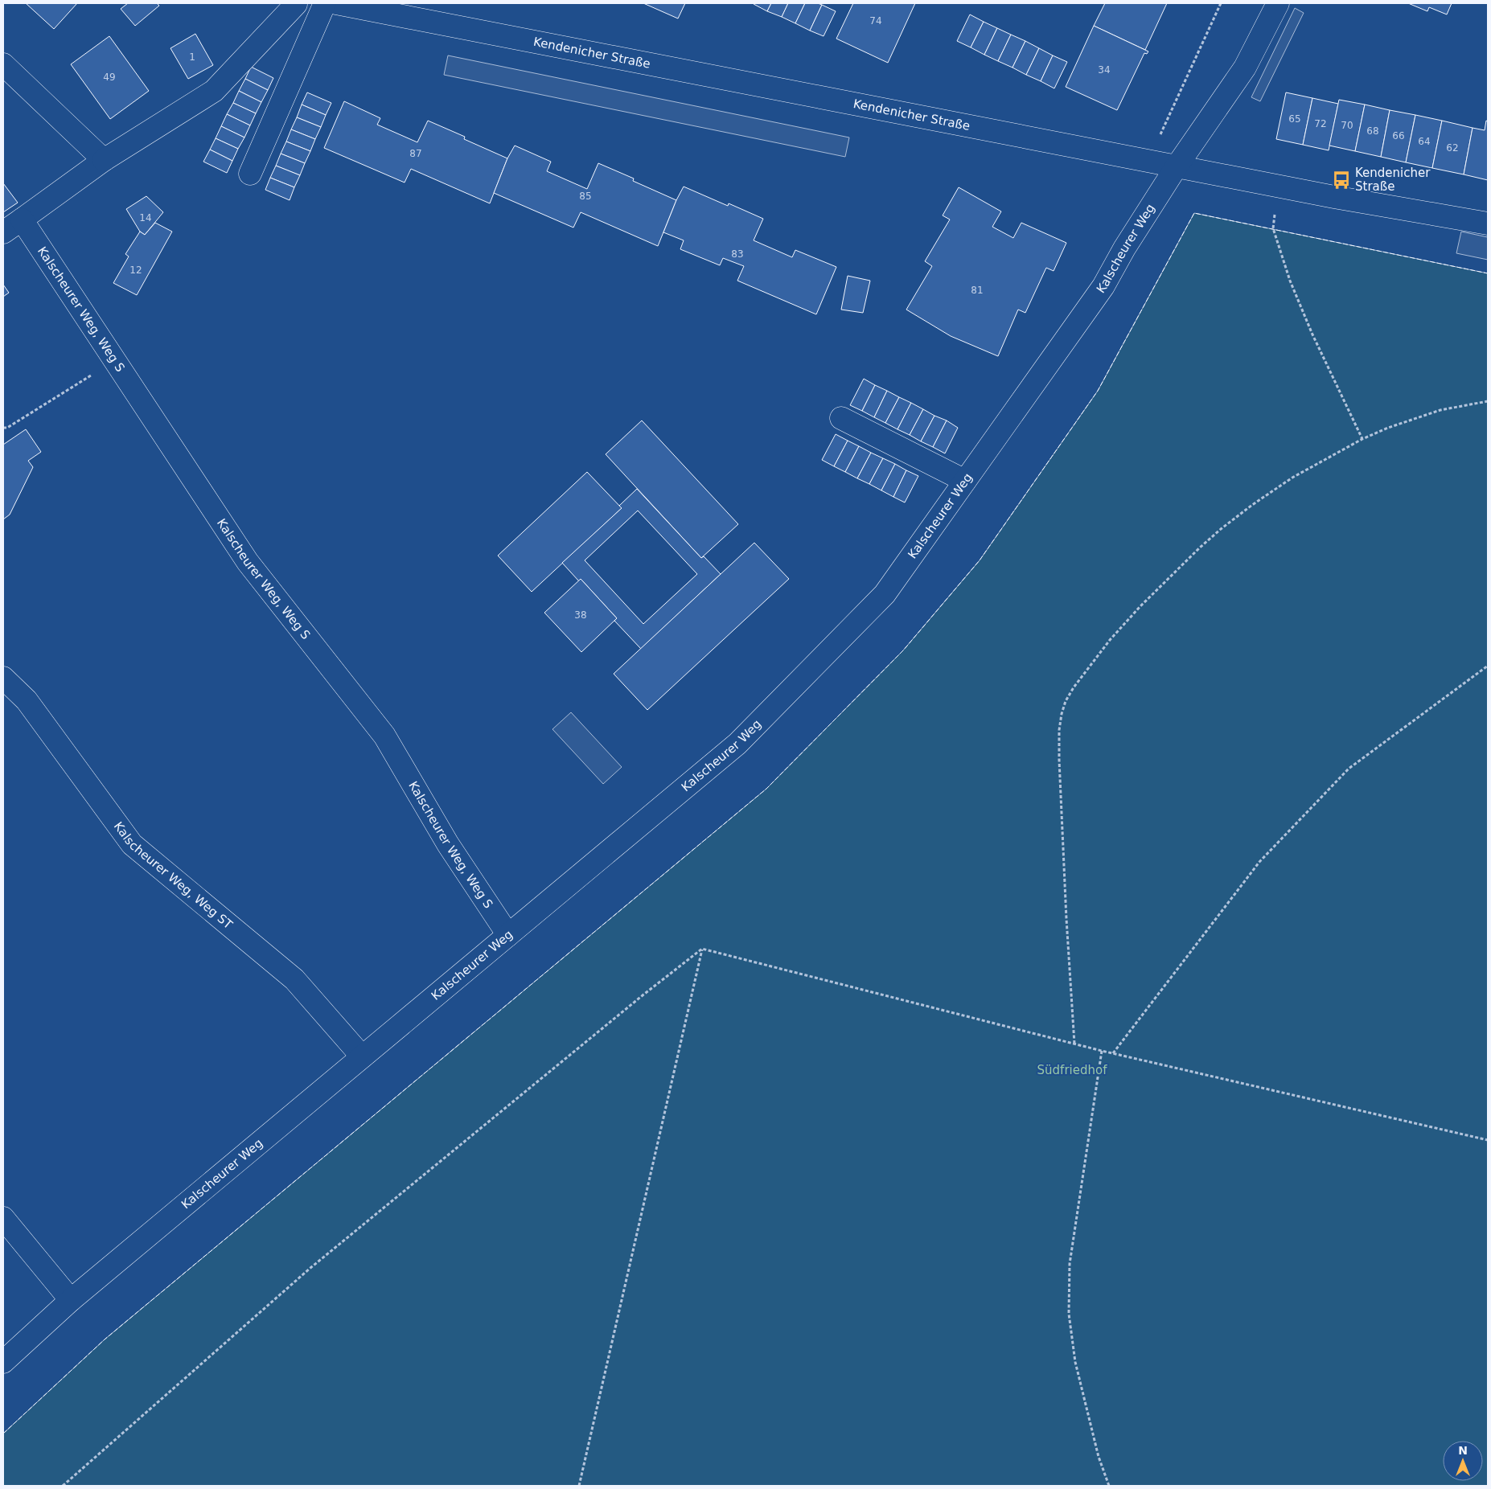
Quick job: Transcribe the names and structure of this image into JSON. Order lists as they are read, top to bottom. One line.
{"streets":{"street":["Kendenicher Straße","Kalscheurer Weg","Kalscheurer Weg, Weg S","Kalscheurer Weg, Weg ST"]},"crossings":[["Kendenicher Straße","Kalscheurer Weg"],["Kalscheurer Weg","Kalscheurer Weg, Weg S"],["Kalscheurer Weg","Kalscheurer Weg, Weg ST"]],"parks":["Südfriedhof"],"places":{"bus stop":["Kendenicher Straße"]},"house_numbers":["74","1","34","49","65","72","70","68","66","64","62","87","85","14","83","12","81","38"],"north":"top"}
